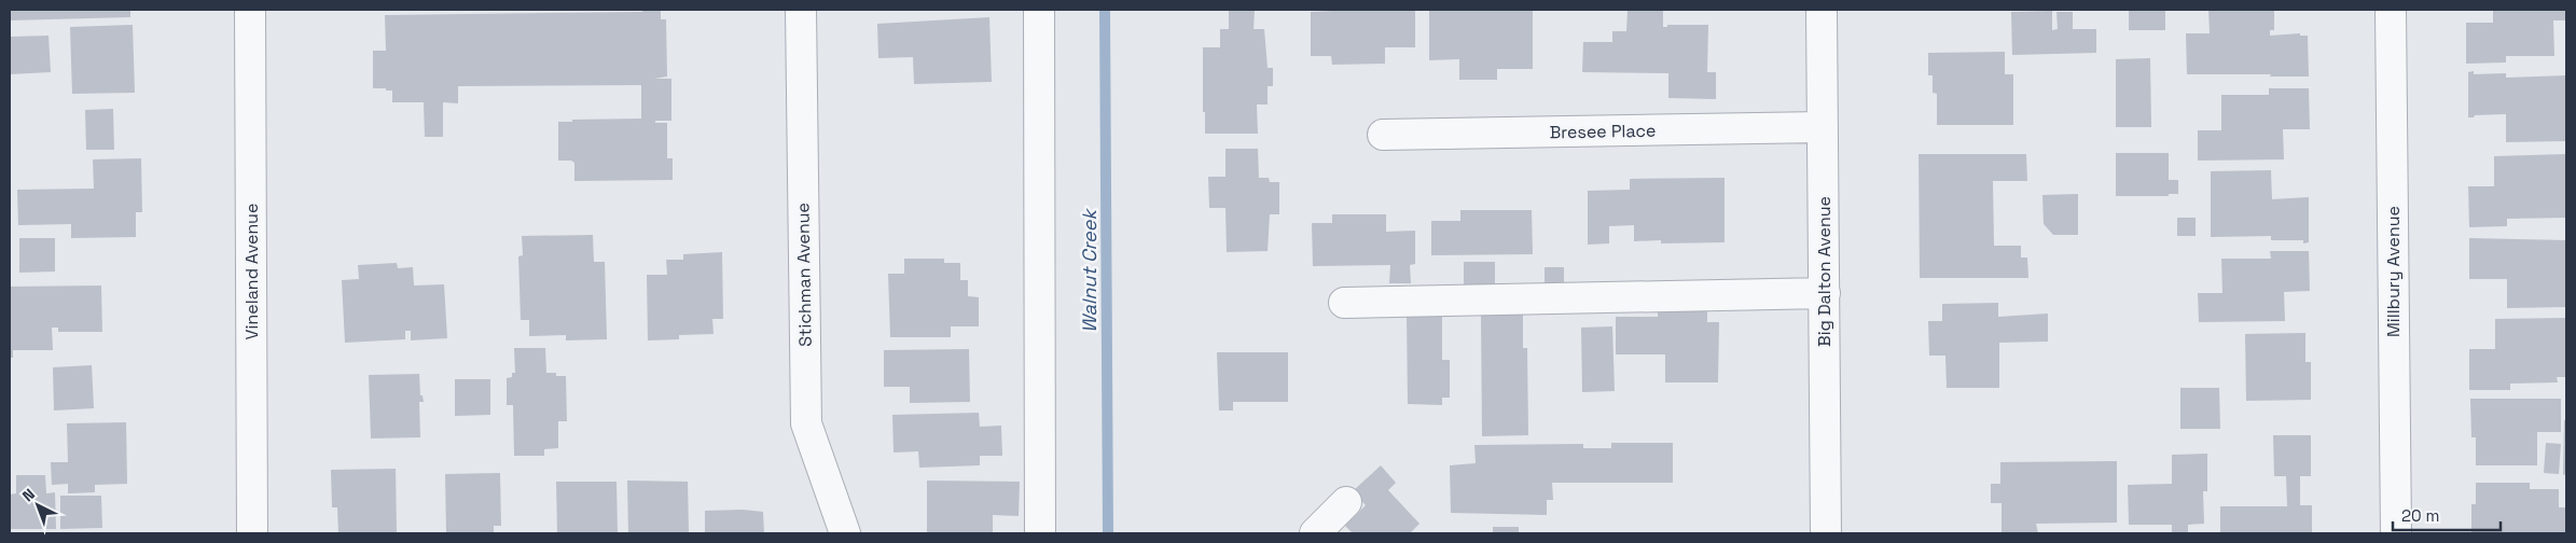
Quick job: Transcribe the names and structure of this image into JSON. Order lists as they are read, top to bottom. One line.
{"streets":{"street":["Bresee Place","Vineland Avenue","Big Dalton Avenue","Millbury Avenue","Stichman Avenue"]},"crossings":[["Bresee Place","Big Dalton Avenue"]],"water":["Walnut Creek"],"scale_bar":"20 m","north":"top left"}
